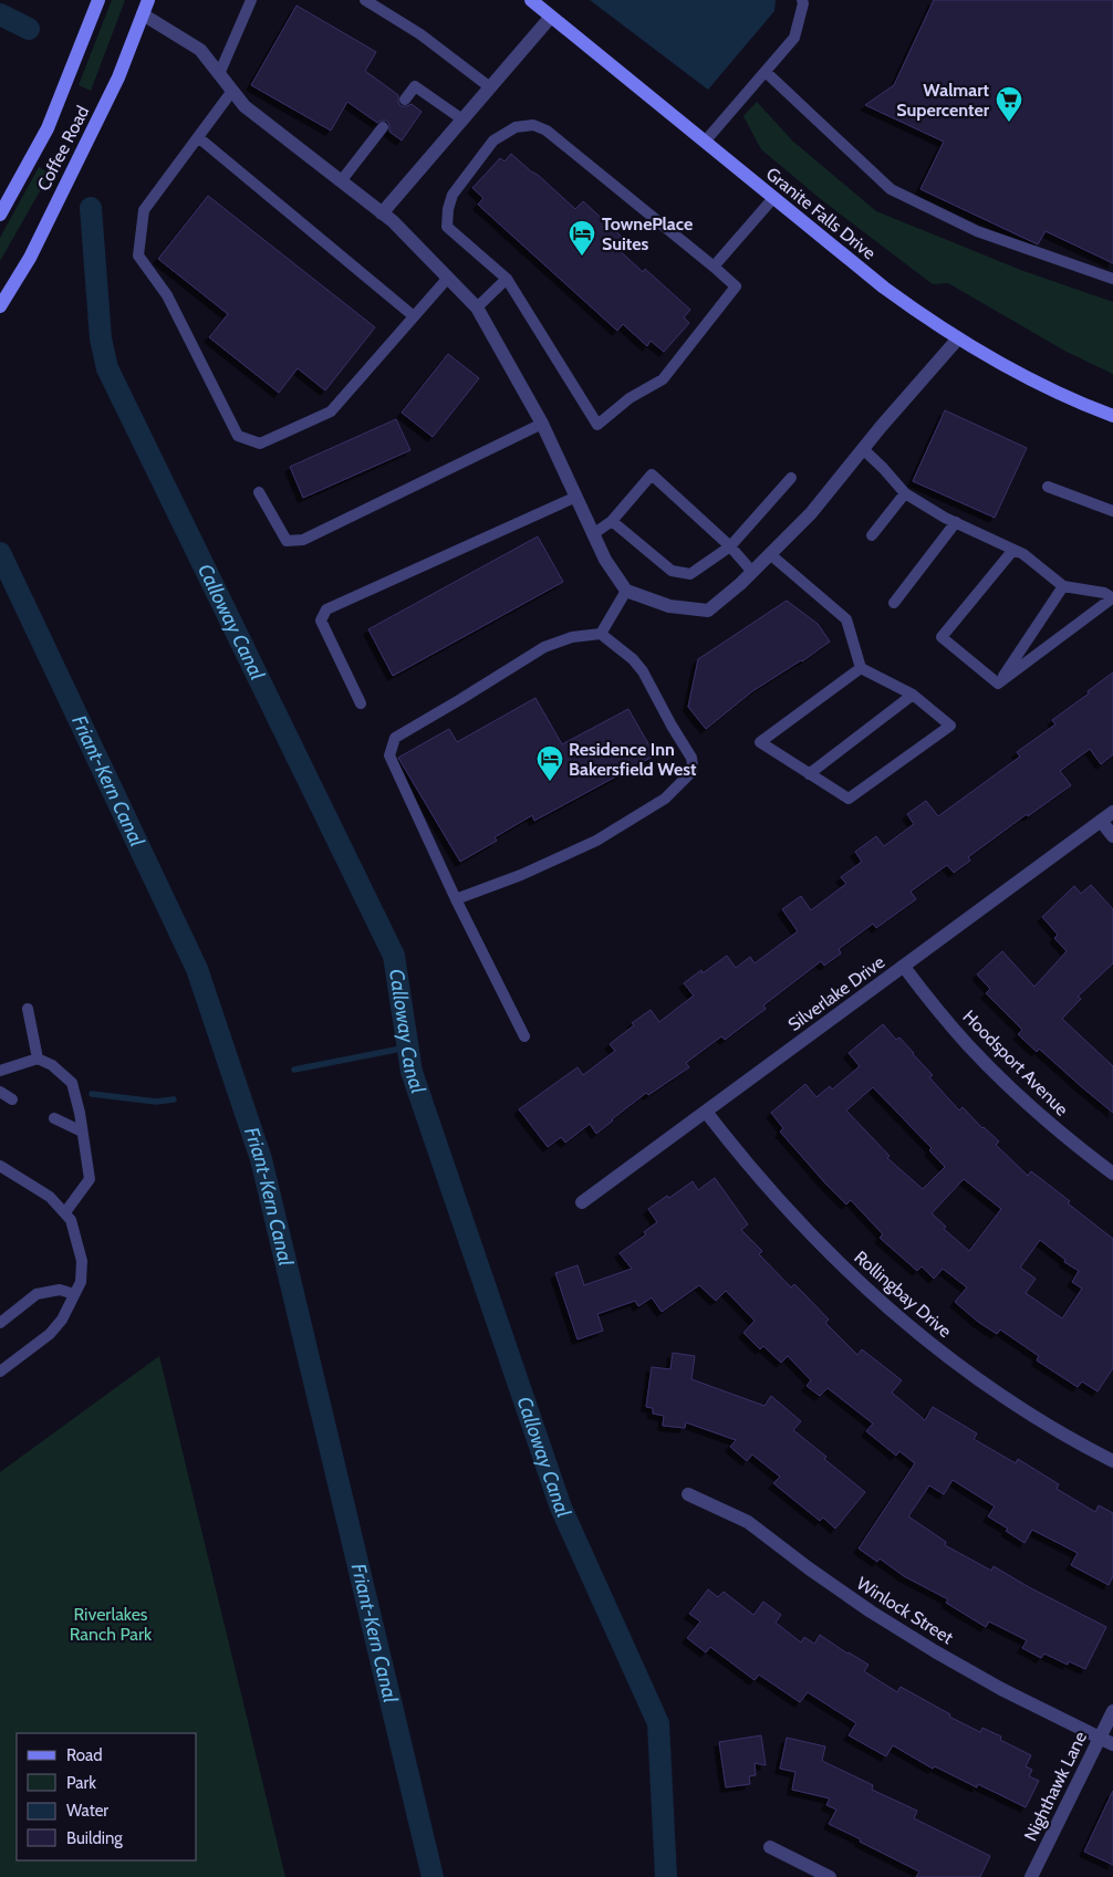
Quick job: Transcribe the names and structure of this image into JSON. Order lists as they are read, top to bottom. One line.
{"streets":{"street":["Coffee Road","Granite Falls Drive","Silverlake Drive","Hoodsport Avenue","Rollingbay Drive","Winlock Street","Nighthawk Lane"]},"crossings":[["Silverlake Drive","Hoodsport Avenue"],["Silverlake Drive","Rollingbay Drive"],["Winlock Street","Nighthawk Lane"]],"water":["Calloway Canal","Friant-Kern Canal"],"parks":["Riverlakes Ranch Park"],"places":{"supermarket":["Walmart Supercenter"],"hotel":["TownePlace Suites","Residence Inn Bakersfield West"]},"legend":["Road","Park","Water","Building"]}
